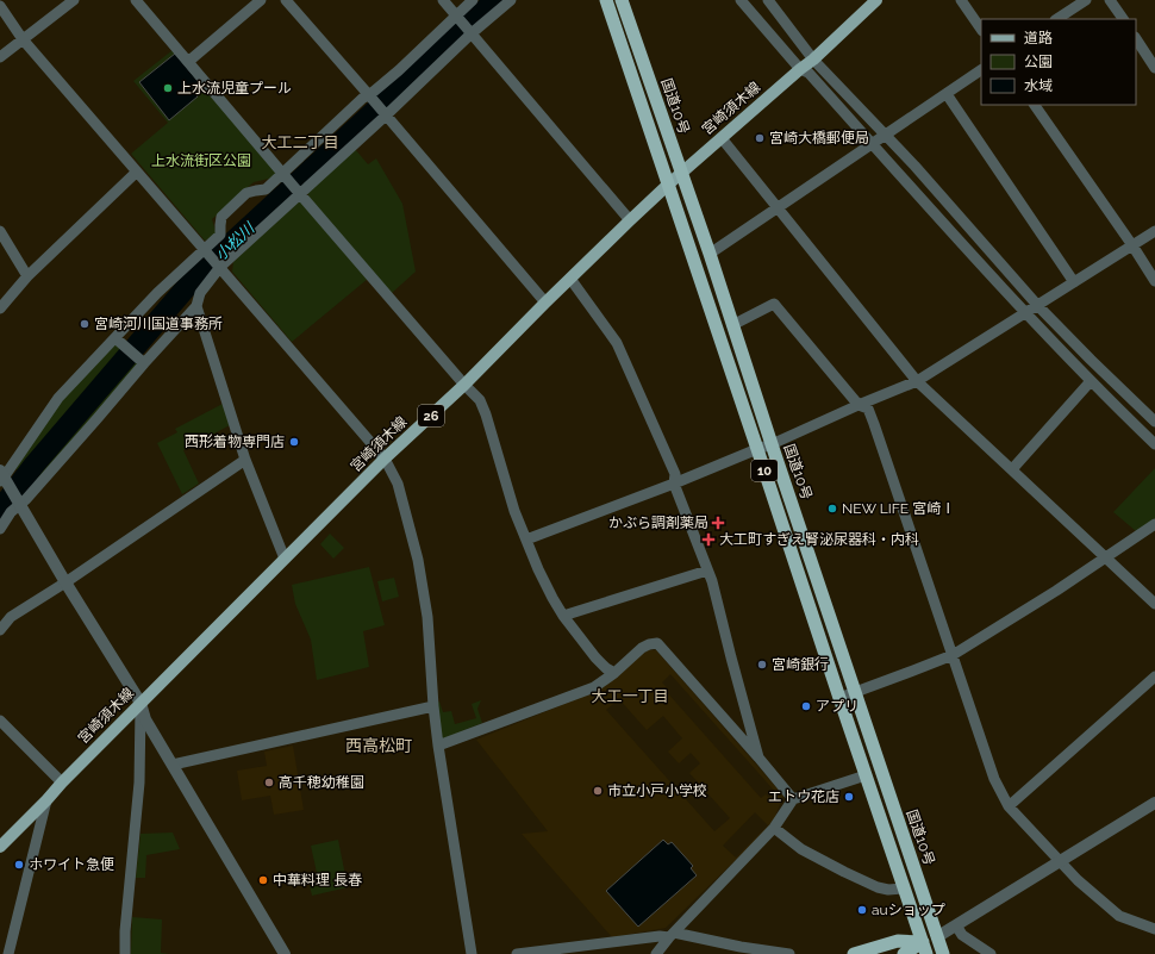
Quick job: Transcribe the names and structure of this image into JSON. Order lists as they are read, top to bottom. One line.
{"streets":{"highway":["国道10号","10"],"main road":["宮崎須木線","26"]},"crossings":[["国道10号","宮崎須木線"],["宮崎須木線","10"]],"districts":["大工二丁目","大工一丁目","西高松町"],"water":["小松川"],"parks":["上水流街区公園"],"places":{"other":["上水流児童プール","宮崎大橋郵便局","宮崎河川国道事務所","西形着物専門店","NEW LIFE 宮崎Ⅰ","宮崎銀行","アプリ","高千穂幼稚園","市立小戸小学校","エトウ花店","ホワイト急便","中華料理 長春","auショップ"],"health":["かぶら調剤薬局","大工町すぎえ腎泌尿器科・内科"]},"legend":["道路","公園","水域"]}
